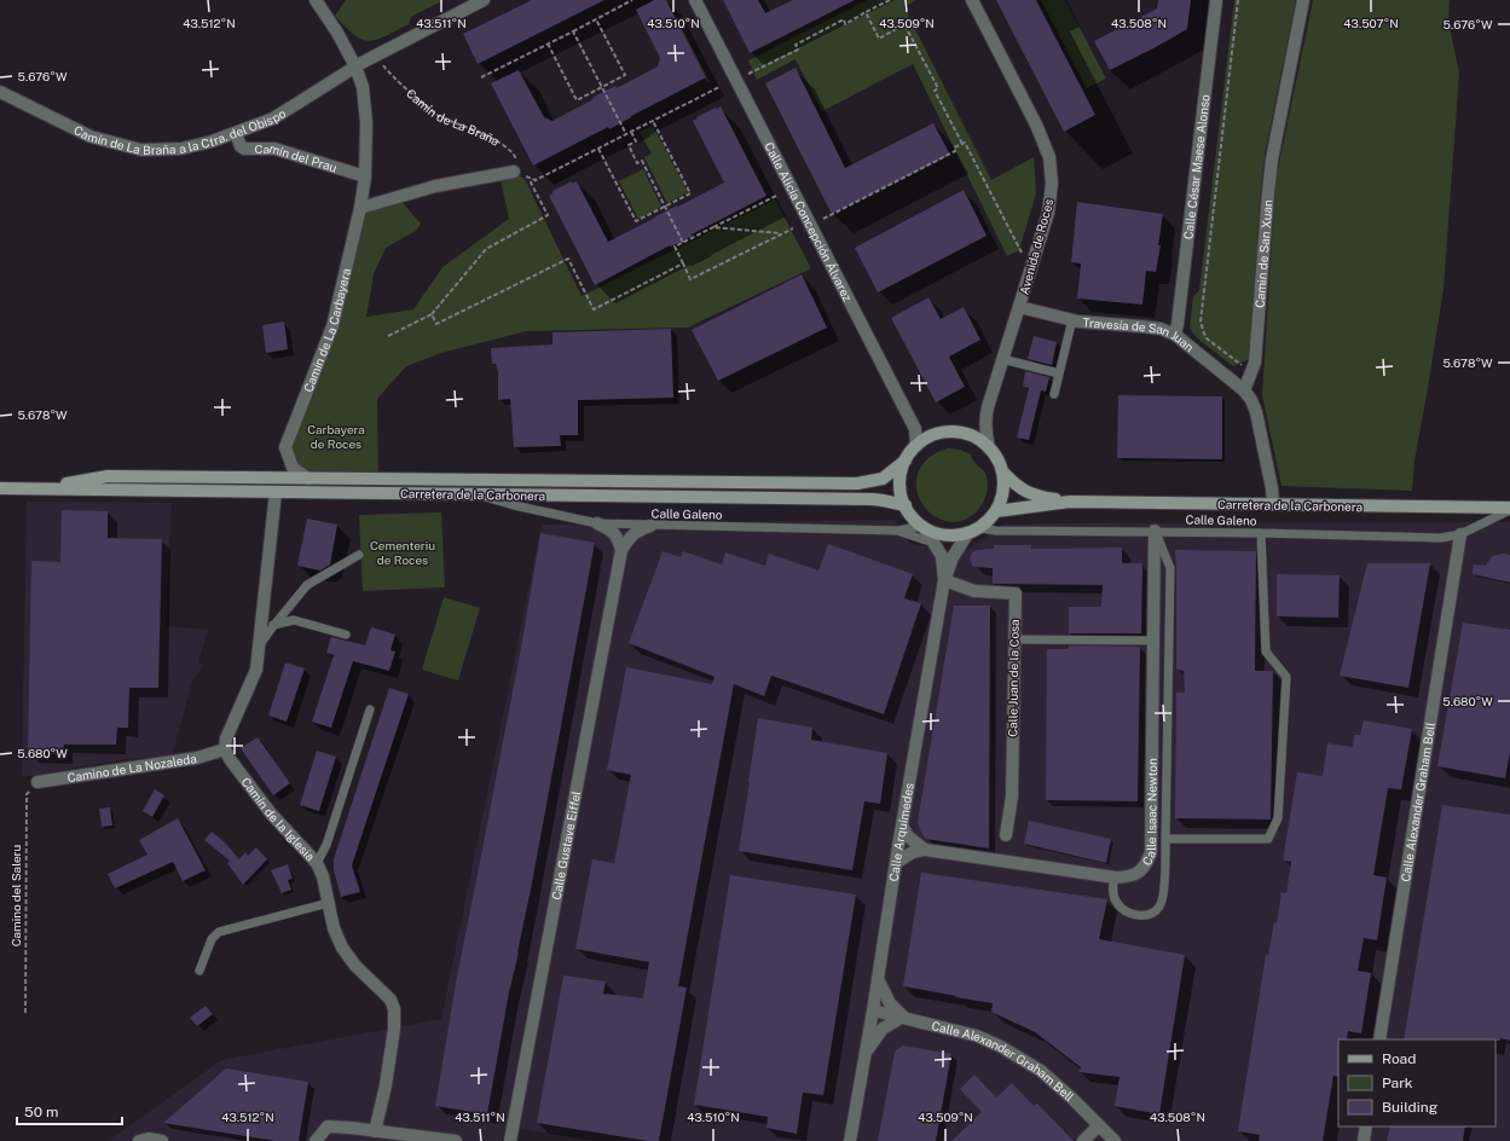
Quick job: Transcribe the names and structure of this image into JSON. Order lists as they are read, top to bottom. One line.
{"streets":{"street":["Camín de La Braña a la Ctra. del Obispo","Camín del Prau","Calle César Maese Alonso","Calle Alicia Concepción Álvarez","Avenida de Roces","Camin de San Xuan","Camín de La Carbayera","Travesía de San Juan","Carretera de la Carbonera","Calle Juan de la Cosa","Camino de La Nozaleda","Calle Alexander Graham Bell","Calle Isaac Newton","Camín de la Iglesia","Calle Arquímedes","Calle Gustave Eiffel"],"lane":["Calle Galeno"],"path":["Camín de La Braña","Camino del Saleru"]},"crossings":[["Camín de La Braña a la Ctra. del Obispo","Camín del Prau"],["Camín de La Braña a la Ctra. del Obispo","Camín de La Carbayera"],["Camín del Prau","Camín de La Carbayera"],["Calle César Maese Alonso","Travesía de San Juan"],["Calle Alicia Concepción Álvarez","Avenida de Roces"],["Calle Alicia Concepción Álvarez","Carretera de la Carbonera"],["Calle Alicia Concepción Álvarez","Calle Galeno"],["Calle Alicia Concepción Álvarez","Calle Arquímedes"],["Avenida de Roces","Travesía de San Juan"],["Avenida de Roces","Carretera de la Carbonera"],["Avenida de Roces","Calle Galeno"],["Avenida de Roces","Calle Arquímedes"],["Camin de San Xuan","Travesía de San Juan"],["Camín de La Carbayera","Carretera de la Carbonera"],["Carretera de la Carbonera","Calle Galeno"],["Carretera de la Carbonera","Calle Arquímedes"],["Calle Galeno","Calle Alexander Graham Bell"],["Calle Galeno","Calle Isaac Newton"],["Calle Galeno","Calle Arquímedes"],["Calle Galeno","Calle Gustave Eiffel"],["Calle Juan de la Cosa","Calle Arquímedes"],["Camino de La Nozaleda","Camín de la Iglesia"],["Camino de La Nozaleda","Camino del Saleru"],["Calle Alexander Graham Bell","Calle Arquímedes"],["Calle Isaac Newton","Calle Arquímedes"]],"parks":["Carbayera de Roces","Cementeriu de Roces"],"legend":["Road","Park","Building"],"scale_bar":"50 m","coordinates":["43.512°N","43.511°N","43.510°N","43.509°N","43.508°N","43.507°N","5.676°W","5.678°W","5.680°W"]}
